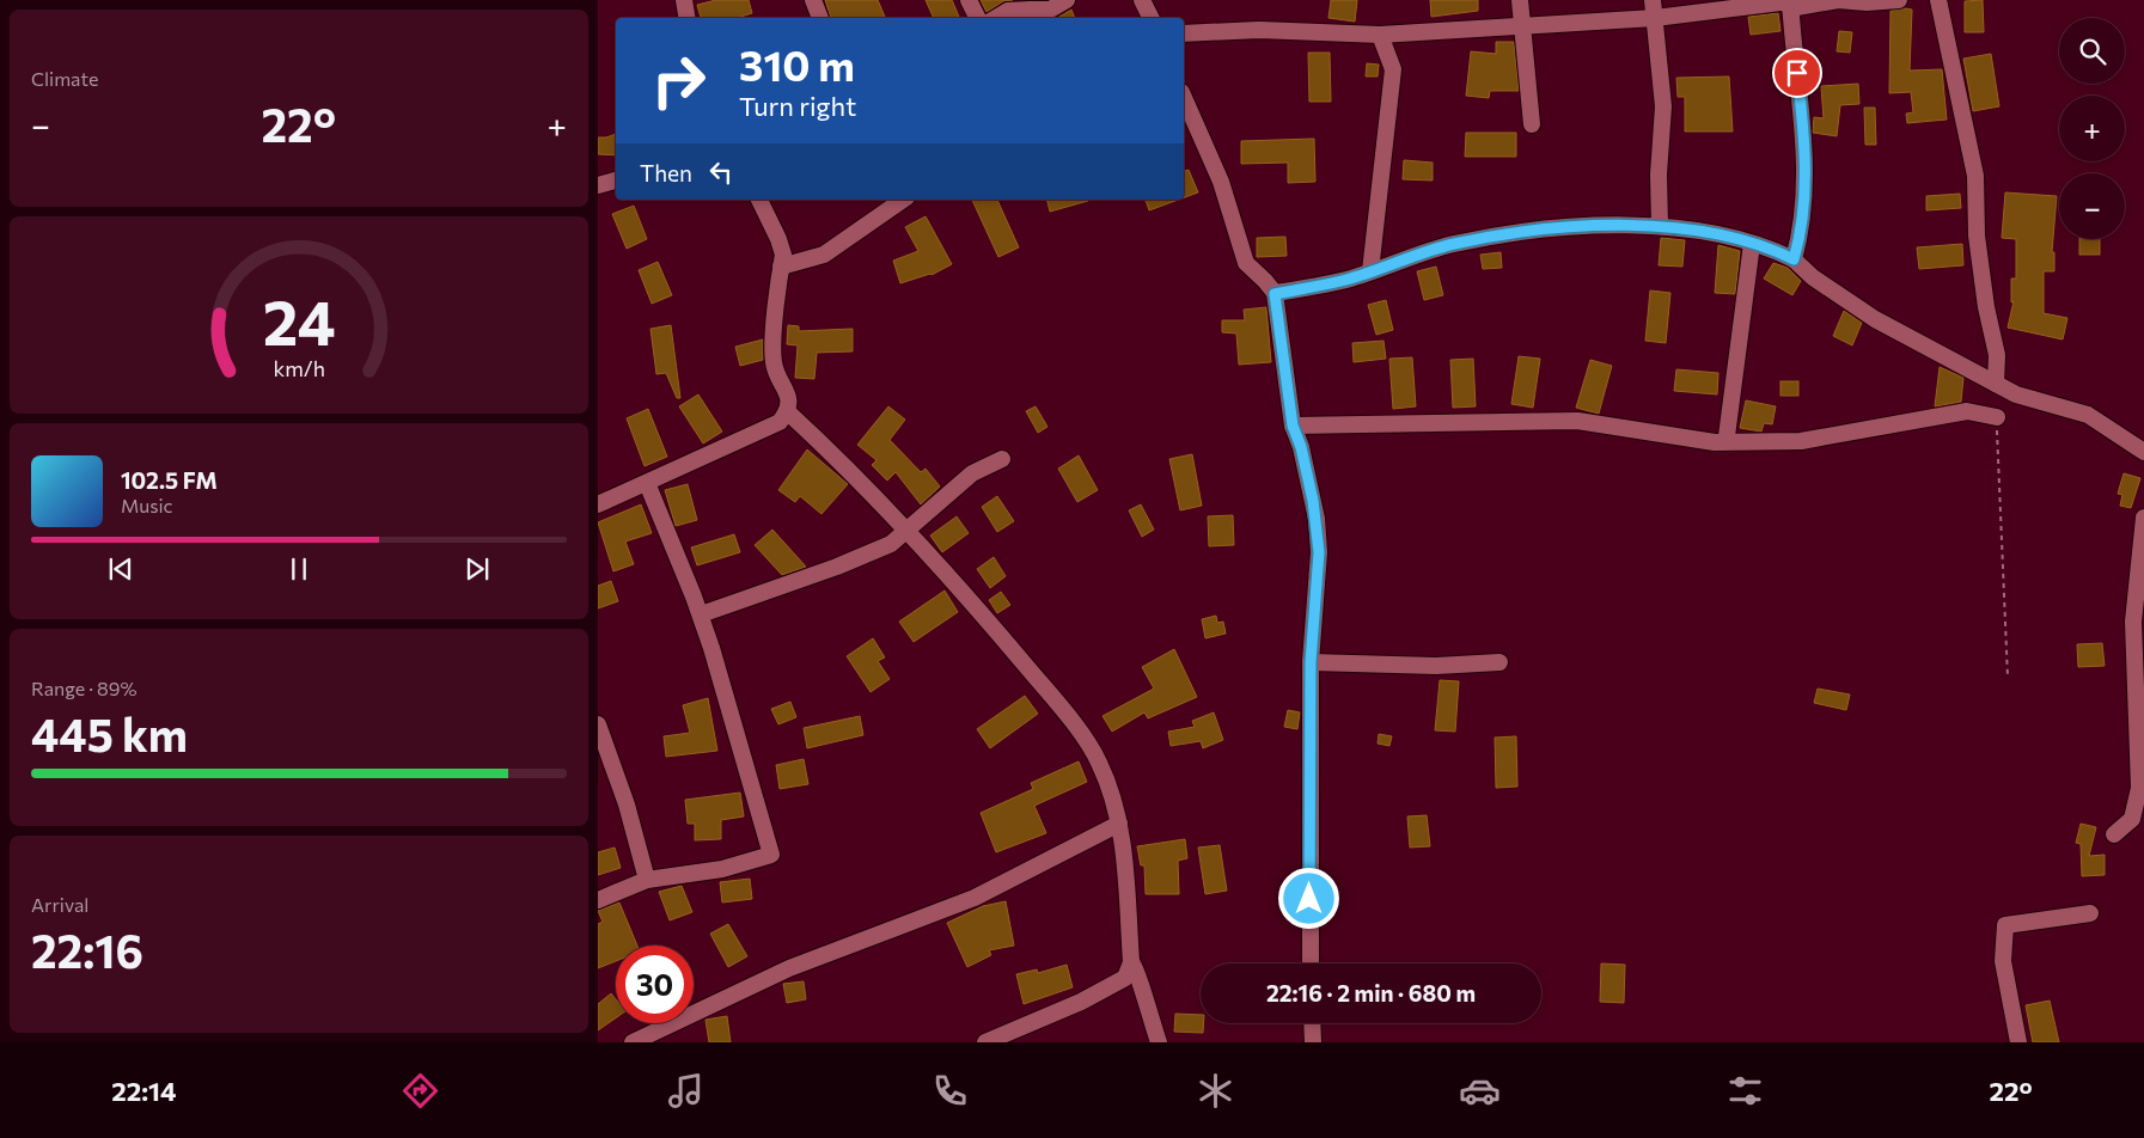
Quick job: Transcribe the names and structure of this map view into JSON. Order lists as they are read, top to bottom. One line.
{"page":{"tile":["Climate",["Range · 89%","445 km"],["Arrival","22:16"]],"map_buttons":["+","−"],"turn":["310 m","Turn right"],"heat":["−","22°","+"],"then":"Then","song":["102.5 FM","Music"],"limit":"30","trip":"22:16 · 2 min · 680 m","tabs":["22:14","22°"],"gauge":["24","km/h"]}}
